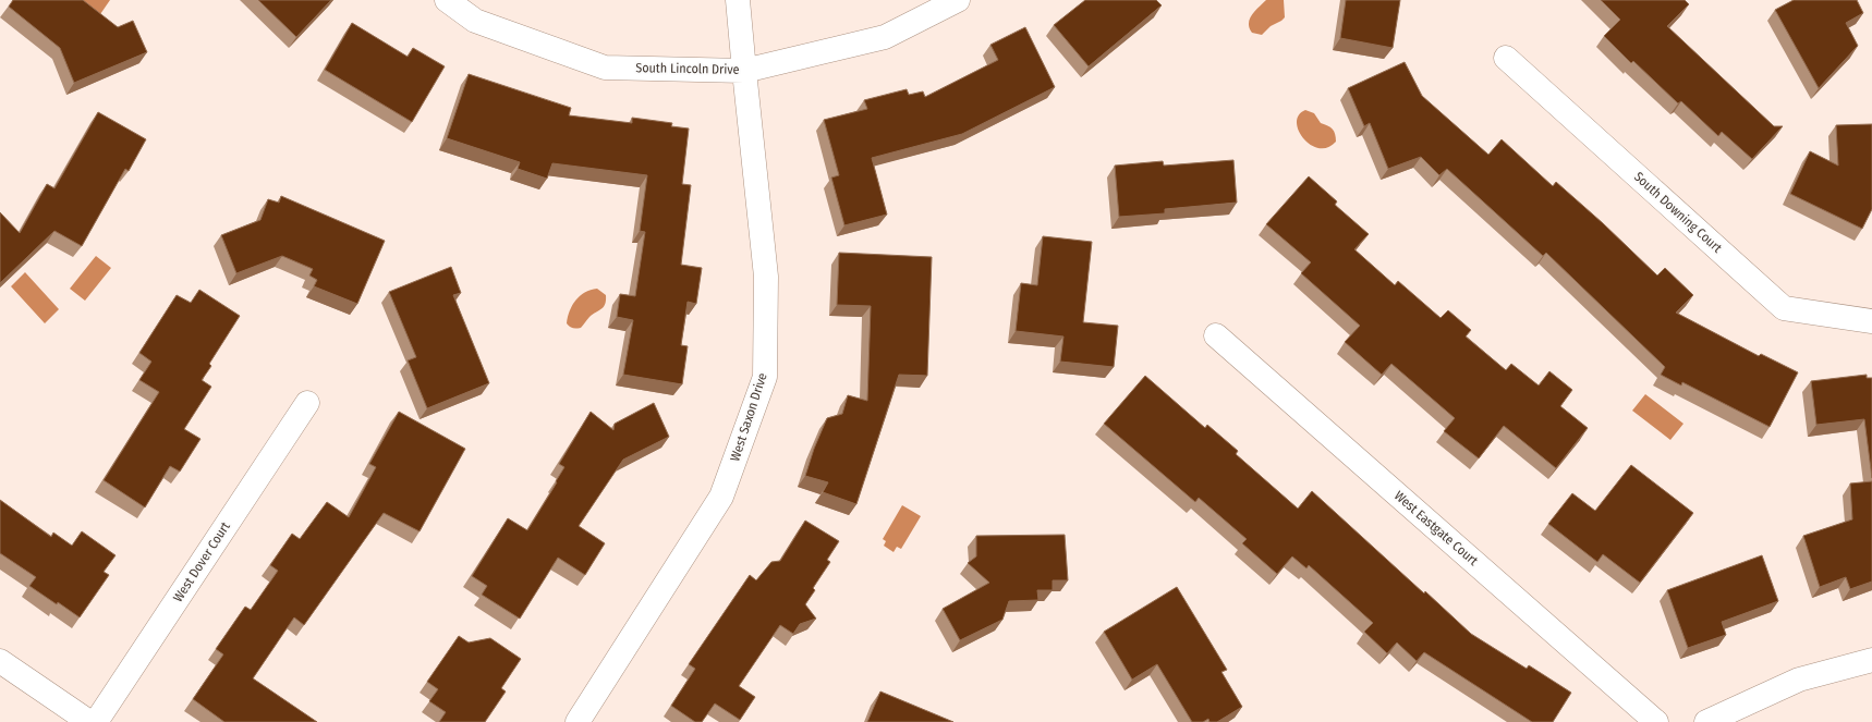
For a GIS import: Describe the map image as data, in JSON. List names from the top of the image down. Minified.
{"streets":{"street":["South Lincoln Drive","South Downing Court","West Saxon Drive","West Eastgate Court","West Dover Court"]},"crossings":[["South Lincoln Drive","West Saxon Drive"]]}
